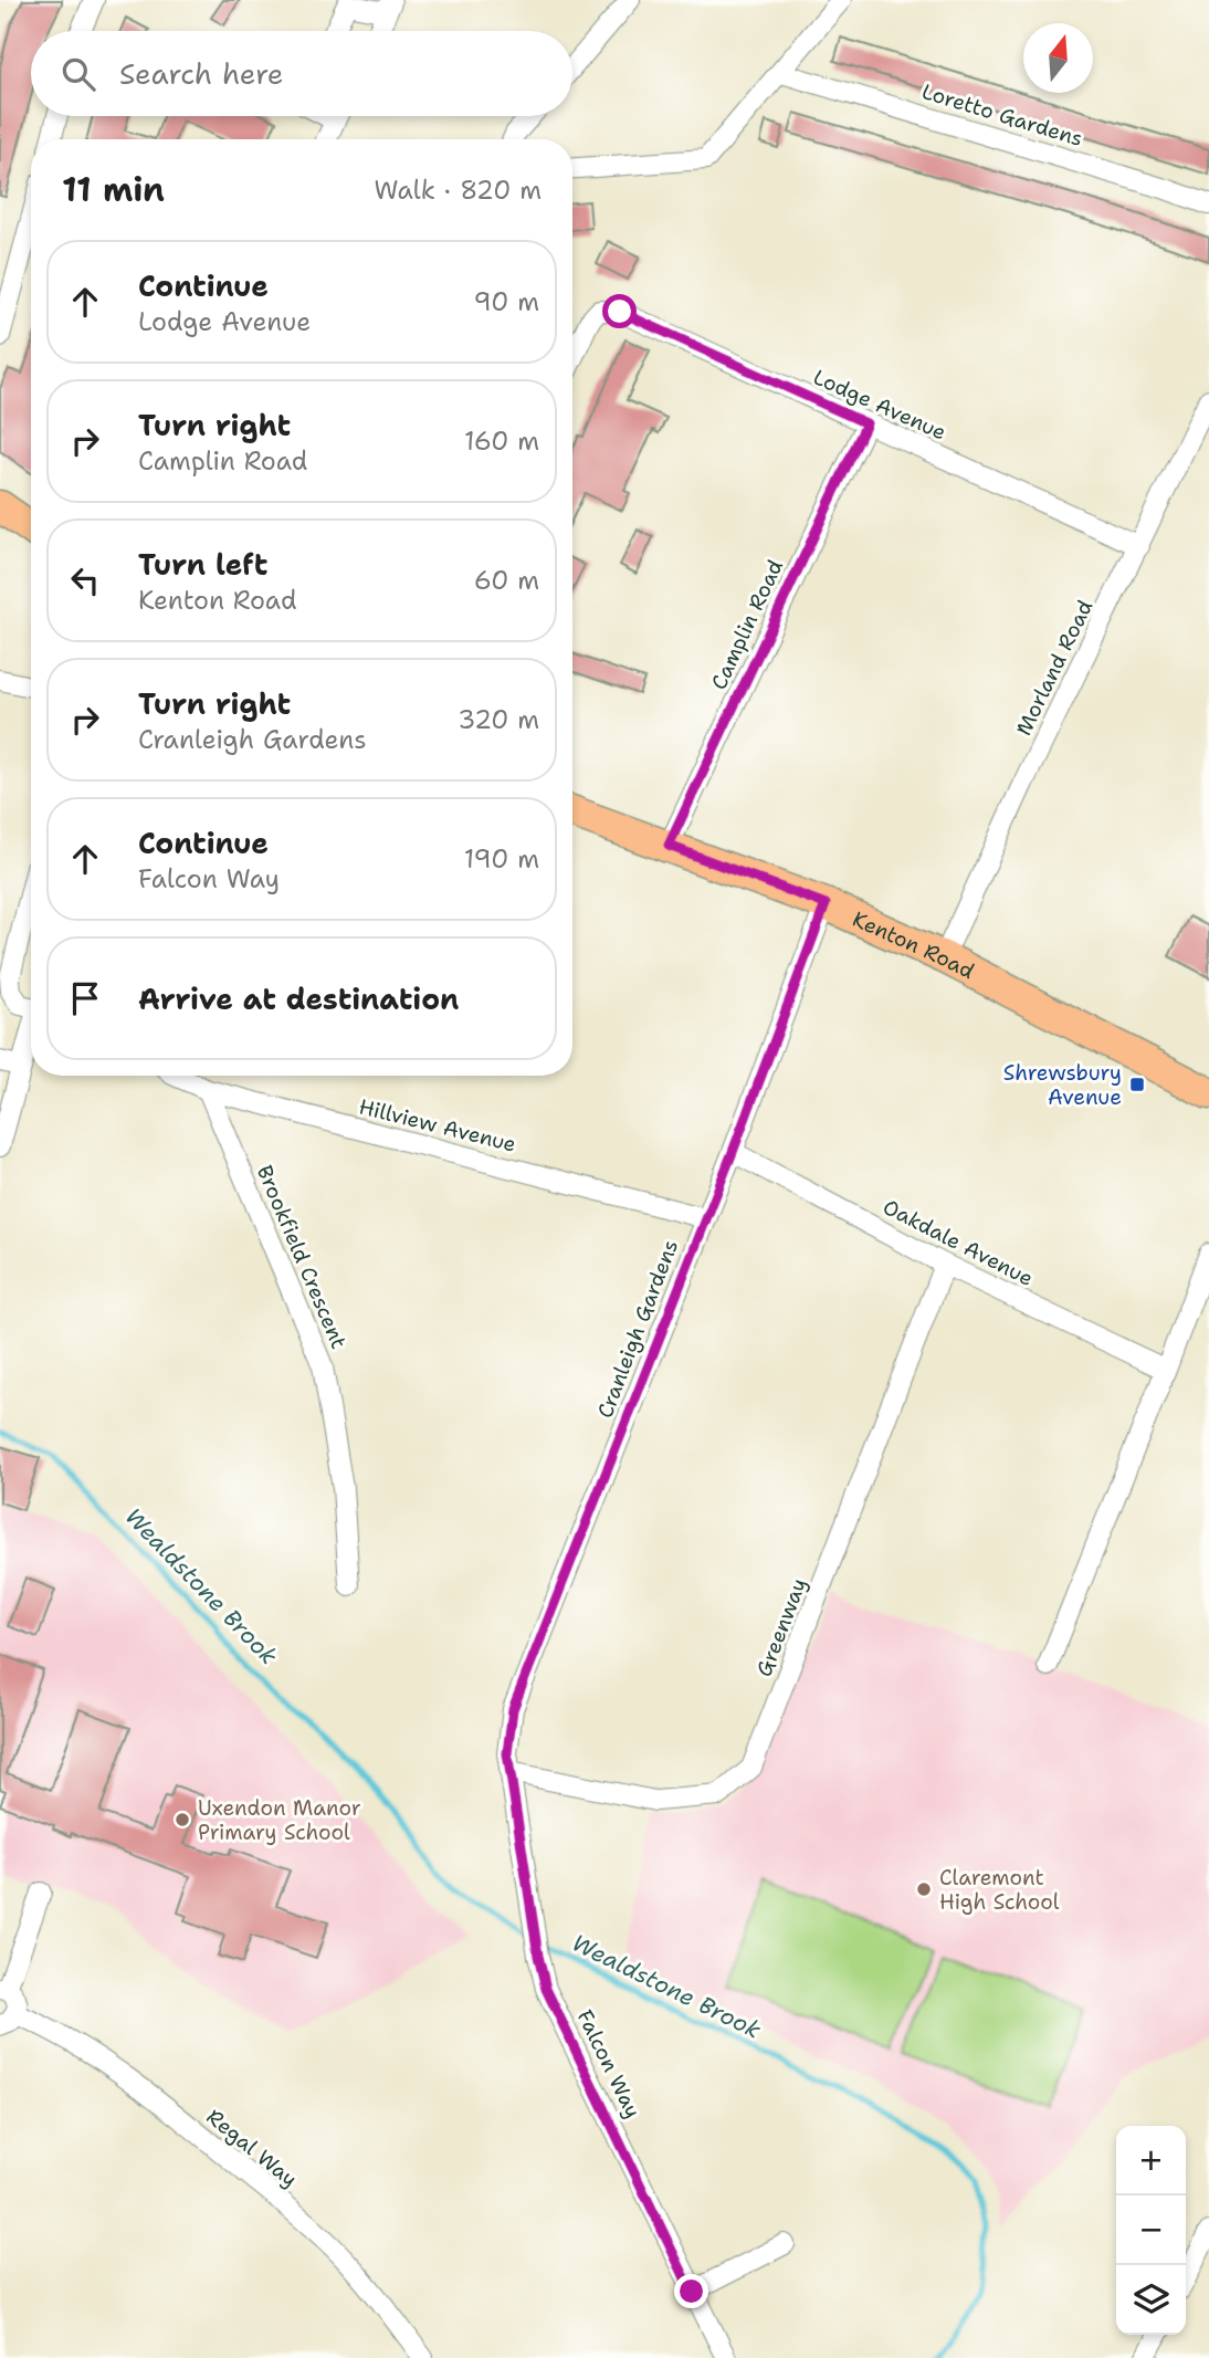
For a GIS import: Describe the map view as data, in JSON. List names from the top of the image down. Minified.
{"streets":{"main road":["Kenton Road"],"street":["Loretto Gardens","Lodge Avenue","Camplin Road","Morland Road","Hillview Avenue","Oakdale Avenue","Brookfield Crescent","Cranleigh Gardens","Greenway","Falcon Way","Regal Way"]},"crossings":[["Lodge Avenue","Camplin Road"],["Lodge Avenue","Morland Road"],["Camplin Road","Kenton Road"],["Morland Road","Kenton Road"],["Kenton Road","Cranleigh Gardens"],["Hillview Avenue","Brookfield Crescent"],["Hillview Avenue","Cranleigh Gardens"],["Oakdale Avenue","Cranleigh Gardens"],["Oakdale Avenue","Greenway"],["Cranleigh Gardens","Greenway"],["Cranleigh Gardens","Falcon Way"],["Greenway","Falcon Way"]],"water":["Wealdstone Brook"],"places":{"transit":["Shrewsbury Avenue"],"other":["Uxendon Manor Primary School","Claremont High School"]},"north":"top","page":{"search":"Search here","heading":["11 min","Walk · 820 m"],"list":[["Continue","Lodge Avenue","90 m"],["Turn right","Camplin Road","160 m"],["Turn left","Kenton Road","60 m"],["Turn right","Cranleigh Gardens","320 m"],["Continue","Falcon Way","190 m"],"Arrive at destination"],"map_buttons":["+","−"]}}
